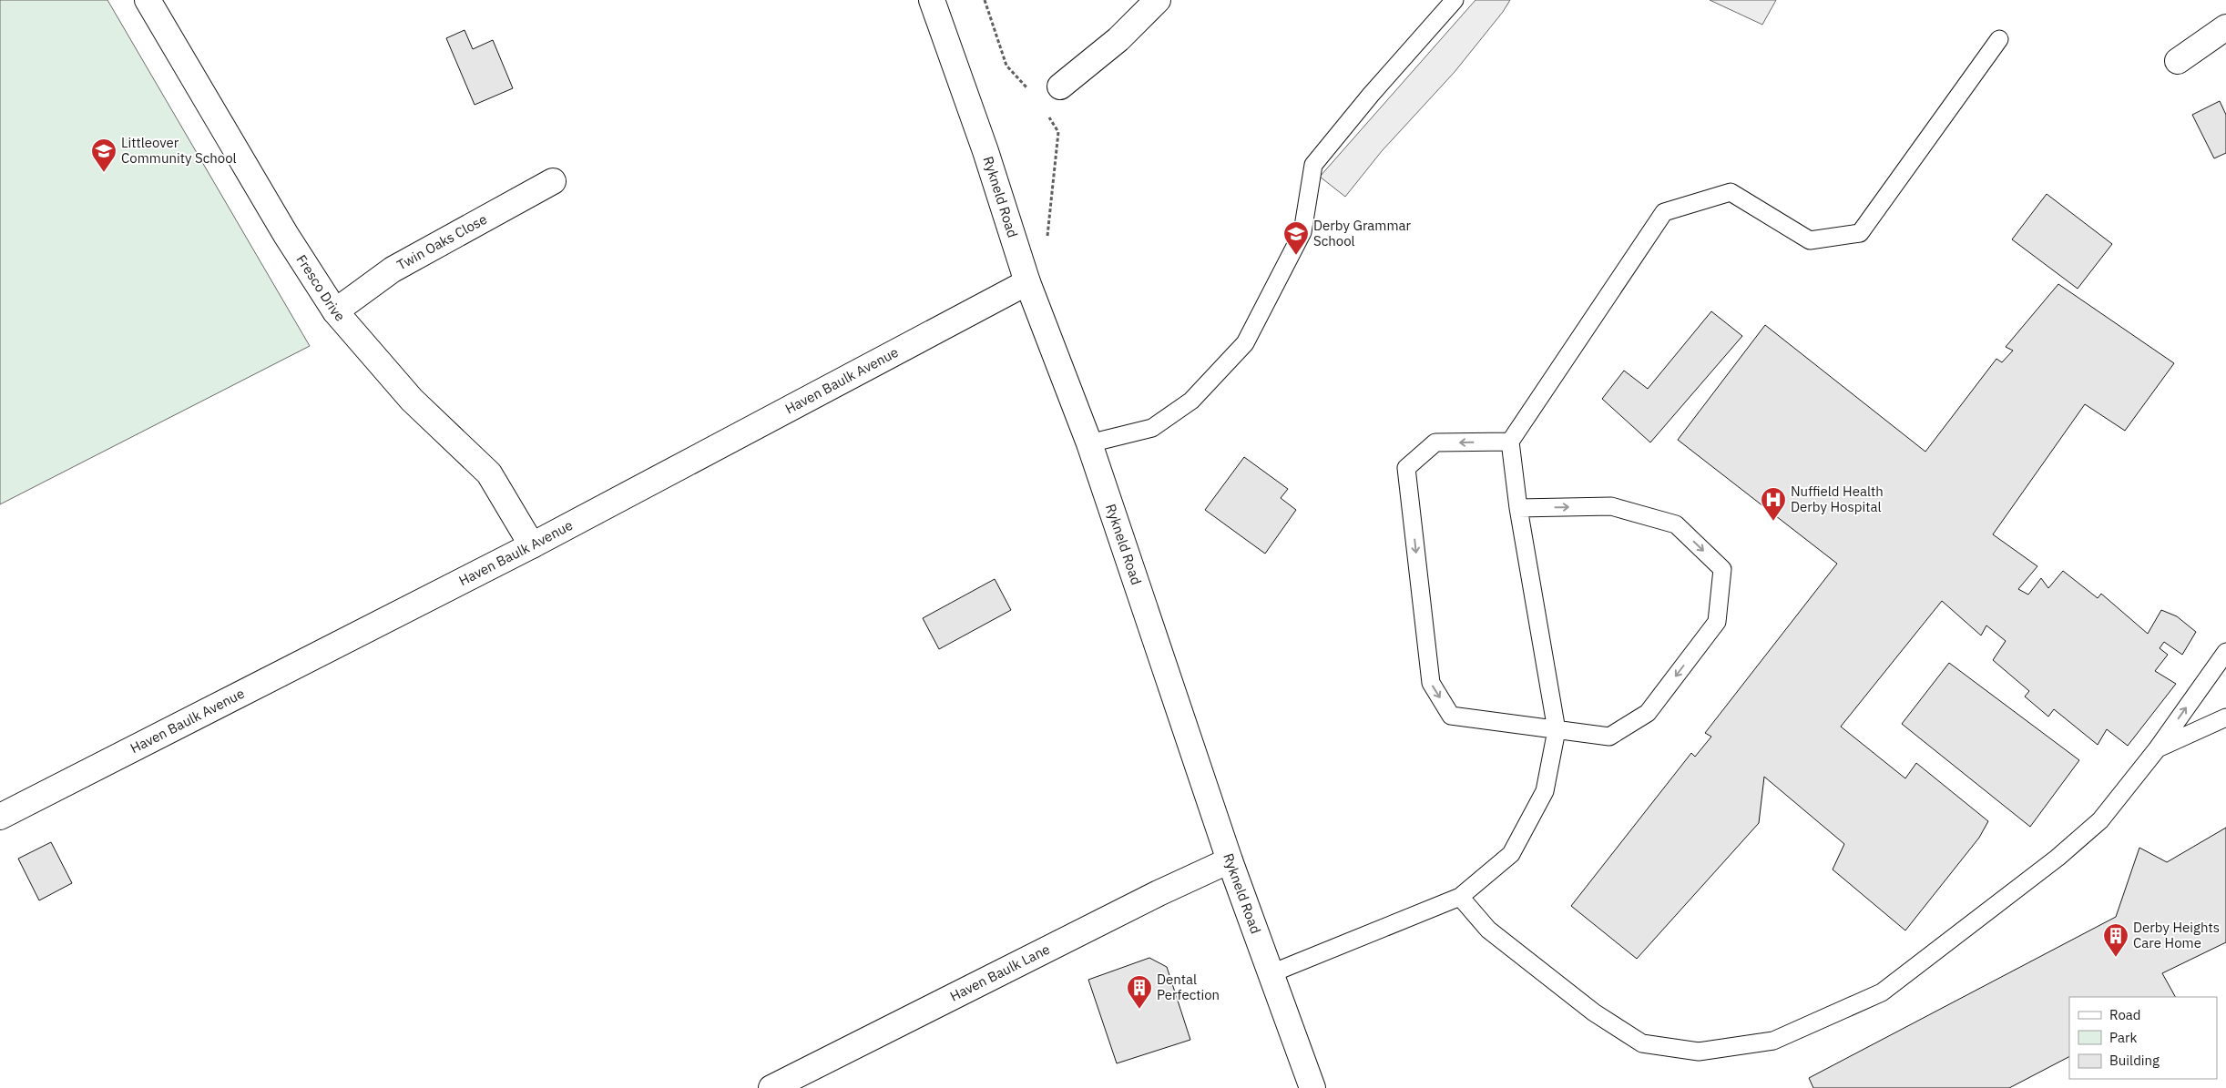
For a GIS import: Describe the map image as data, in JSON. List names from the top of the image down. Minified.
{"streets":{"street":["Rykneld Road","Twin Oaks Close","Fresco Drive","Haven Baulk Avenue","Haven Baulk Lane"]},"crossings":[["Rykneld Road","Haven Baulk Avenue"],["Rykneld Road","Haven Baulk Lane"],["Twin Oaks Close","Fresco Drive"],["Fresco Drive","Haven Baulk Avenue"]],"places":{"school or university":["Littleover Community School","Derby Grammar School"],"hospital":["Nuffield Health Derby Hospital"],"building":["Derby Heights Care Home","Dental Perfection"]},"legend":["Road","Park","Building"]}
